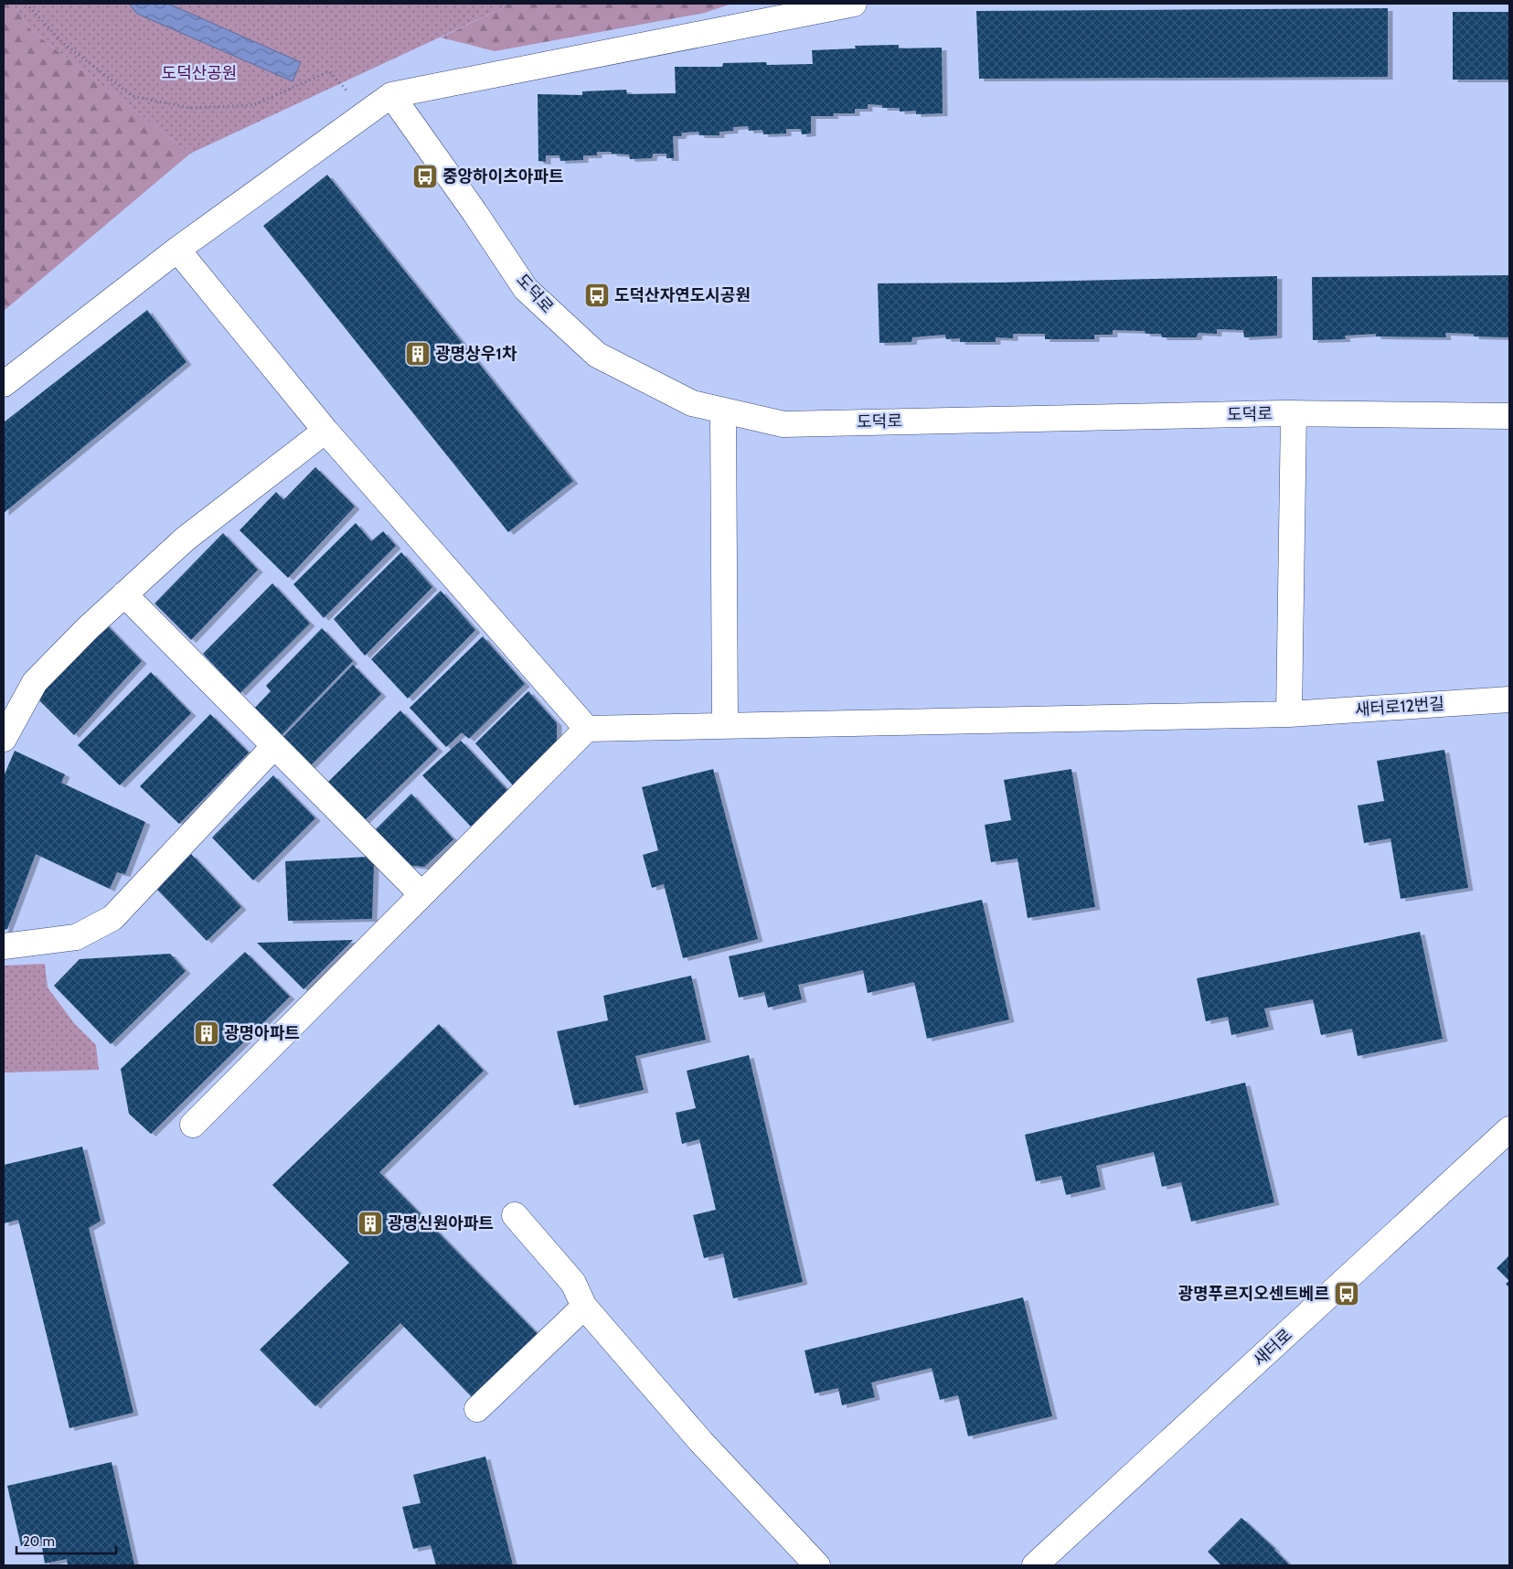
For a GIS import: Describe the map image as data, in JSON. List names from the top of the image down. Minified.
{"streets":{"street":["도덕로","새터로12번길","새터로"]},"parks":["도덕산공원"],"places":{"bus stop":["중앙하이츠아파트","도덕산자연도시공원","광명푸르지오센트베르"],"building":["광명상우1차","광명아파트","광명신원아파트"]},"scale_bar":"20 m"}
